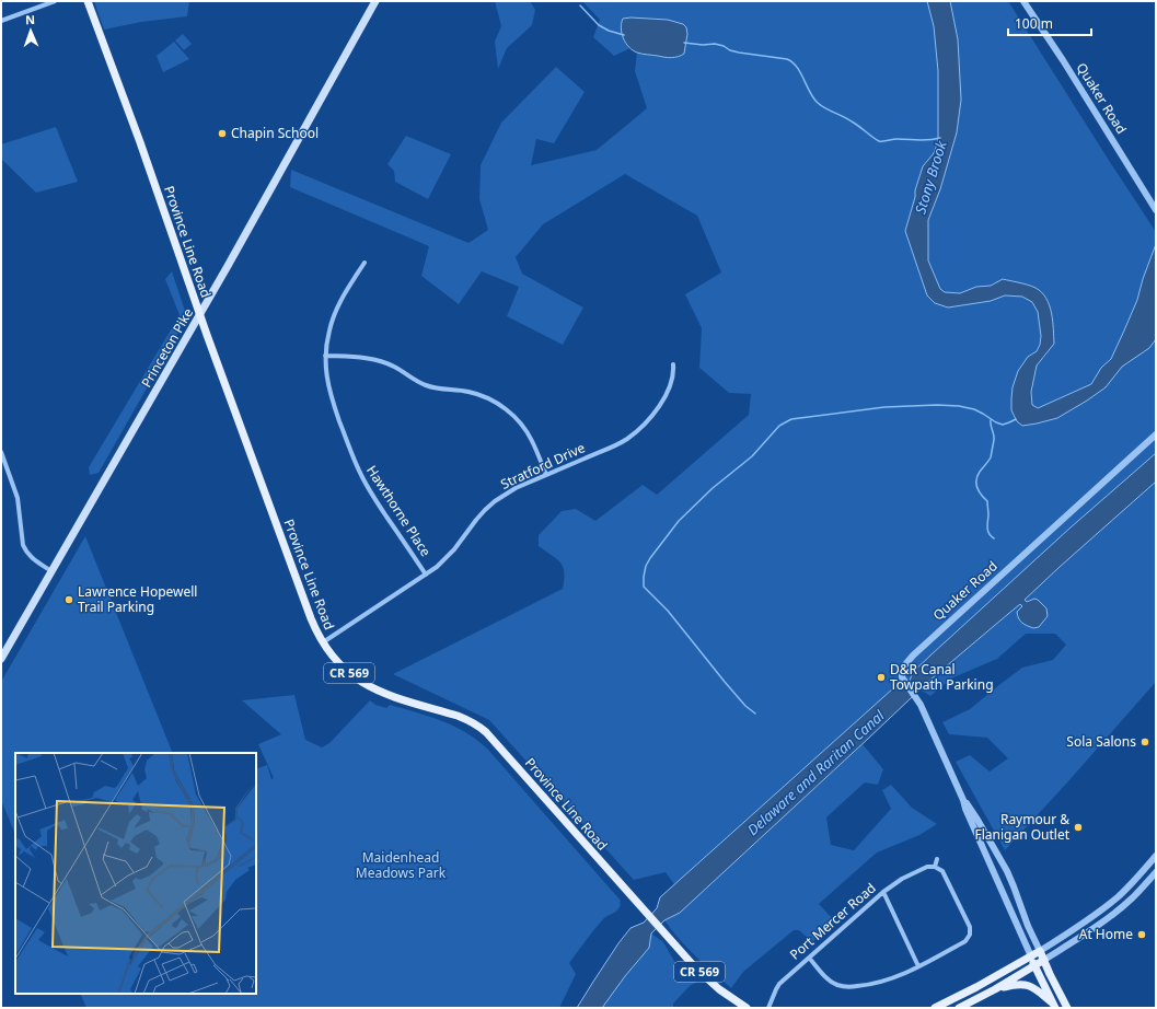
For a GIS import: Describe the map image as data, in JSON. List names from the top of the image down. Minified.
{"streets":{"main road":["Province Line Road","Princeton Pike","CR 569"],"street":["Quaker Road","Stratford Drive","Hawthorne Place","Port Mercer Road"]},"crossings":[["Province Line Road","Princeton Pike"],["Province Line Road","Stratford Drive"],["Stratford Drive","Hawthorne Place"]],"water":["Stony Brook","Delaware and Raritan Canal"],"parks":["Maidenhead Meadows Park"],"places":["Chapin School","Lawrence Hopewell Trail Parking","D&R Canal Towpath Parking","Sola Salons","Raymour & Flanigan Outlet","At Home"],"scale_bar":"100 m","north":"top"}
